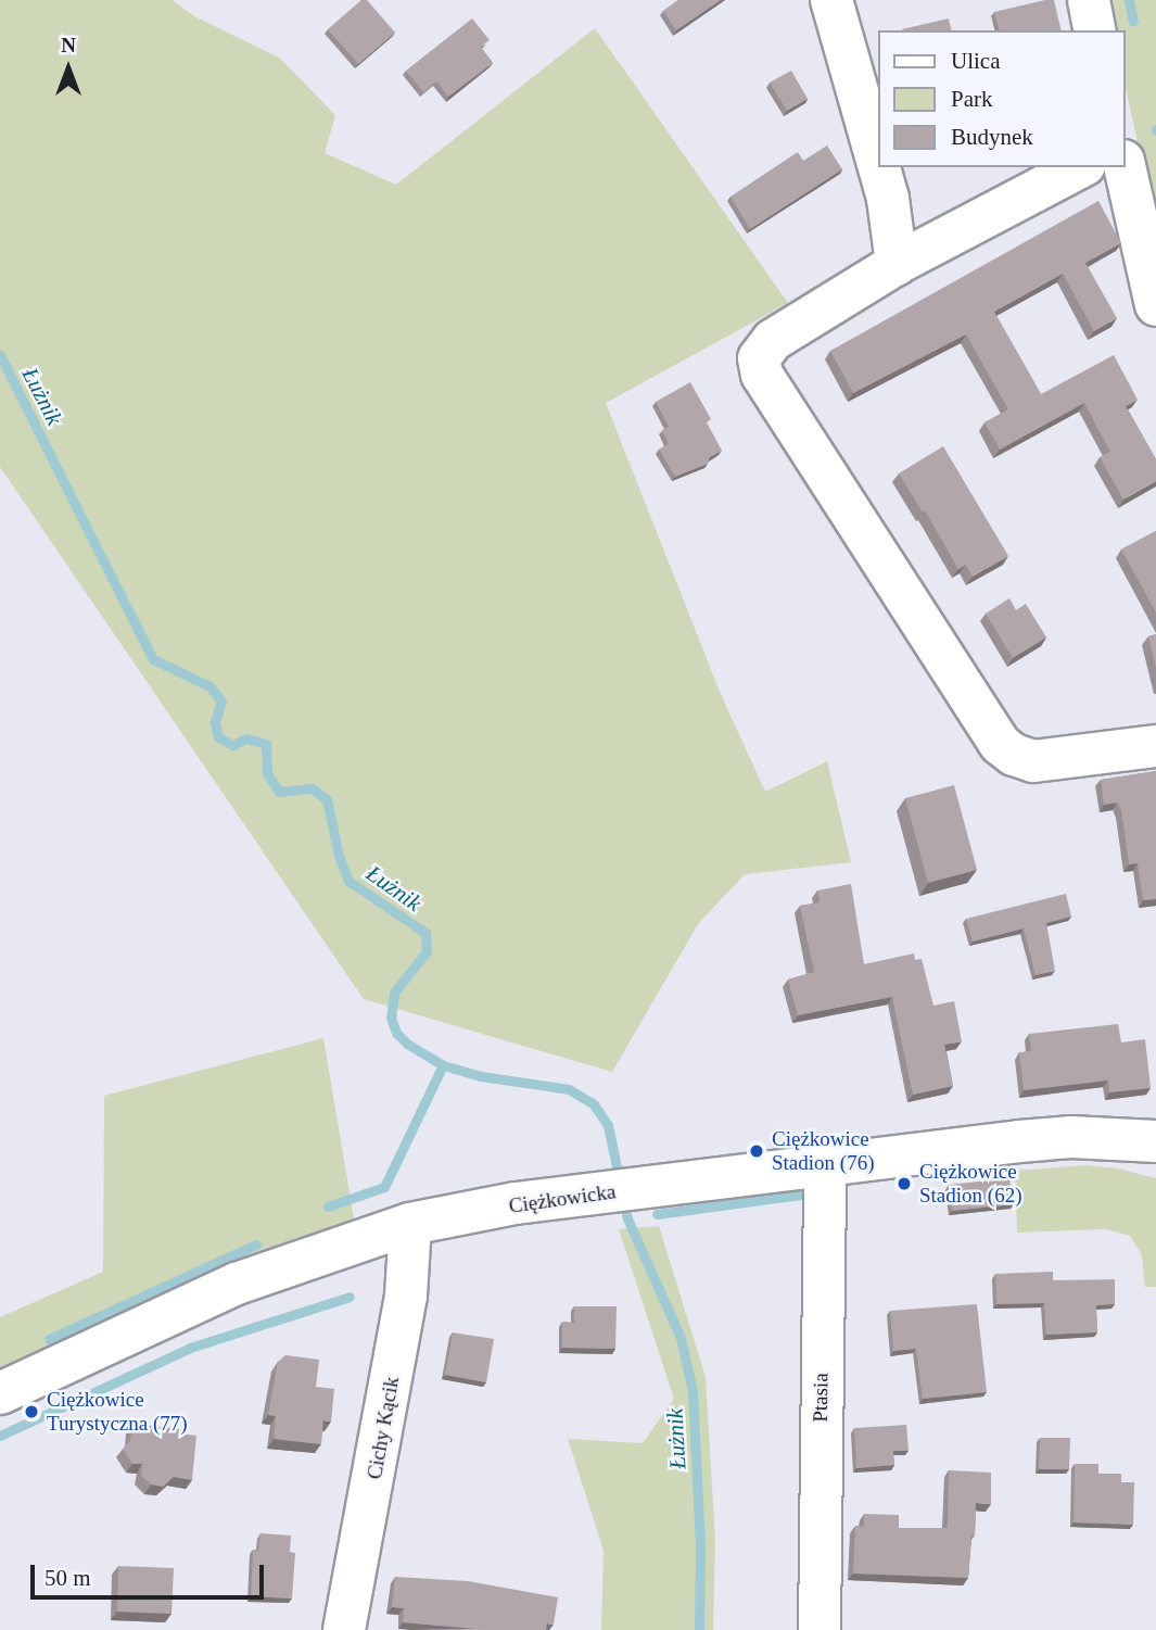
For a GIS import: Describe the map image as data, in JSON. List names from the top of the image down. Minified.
{"streets":{"street":["Ciężkowicka","Ptasia","Cichy Kącik"]},"crossings":[["Ciężkowicka","Ptasia"],["Ciężkowicka","Cichy Kącik"]],"water":["Łużnik"],"places":["Ciężkowice Stadion (76)","Ciężkowice Stadion (62)","Ciężkowice Turystyczna (77)"],"legend":["Ulica","Park","Budynek"],"scale_bar":"50 m","north":"top"}
